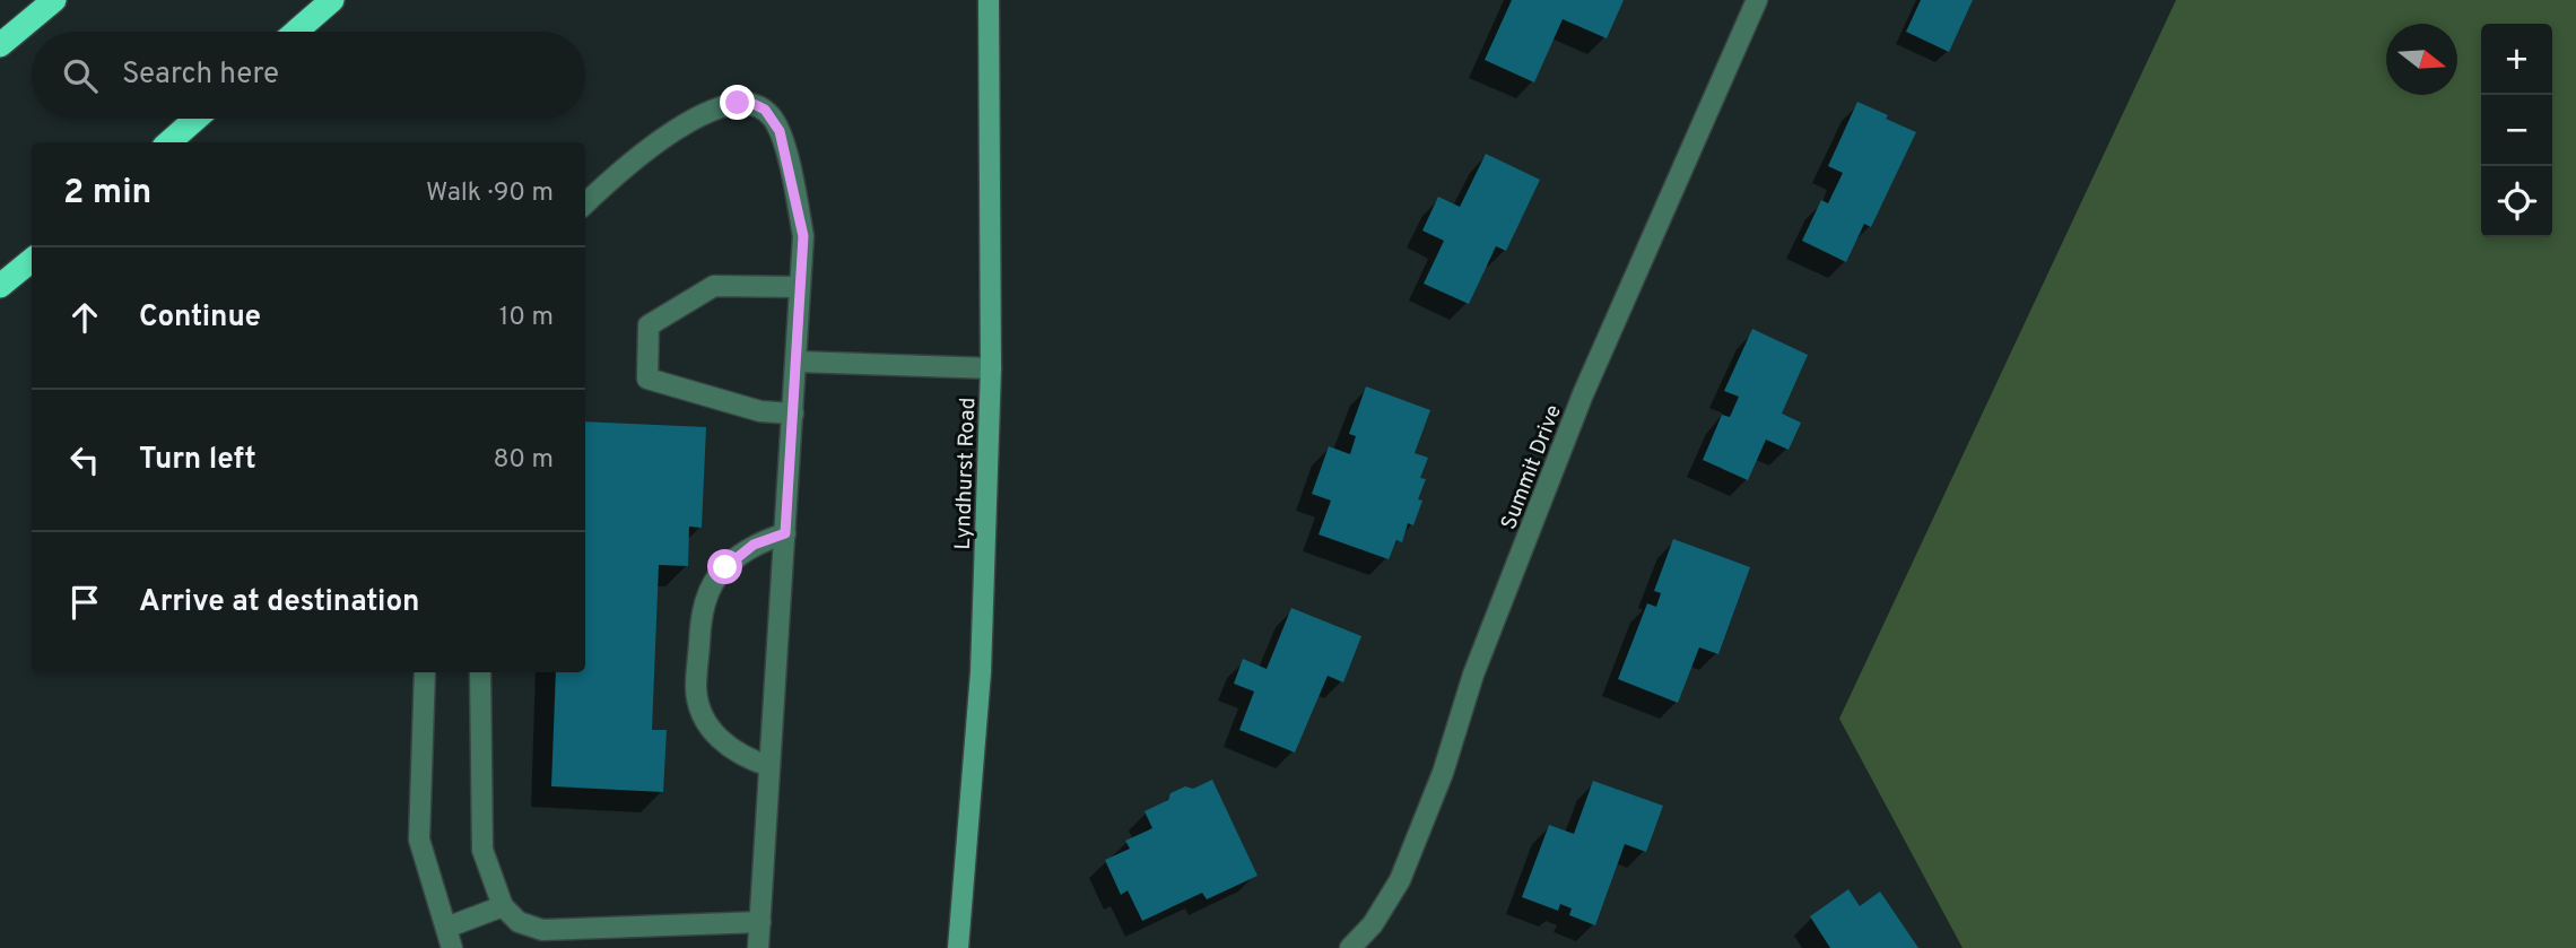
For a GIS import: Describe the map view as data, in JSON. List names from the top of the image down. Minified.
{"streets":{"main road":["Lyndhurst Road"],"street":["Summit Drive"]},"north":"right","page":{"map_buttons":["+","−"],"search":"Search here","heading":["2 min","Walk · 90 m"],"list":[["Continue","10 m"],["Turn left","80 m"],"Arrive at destination"]}}
